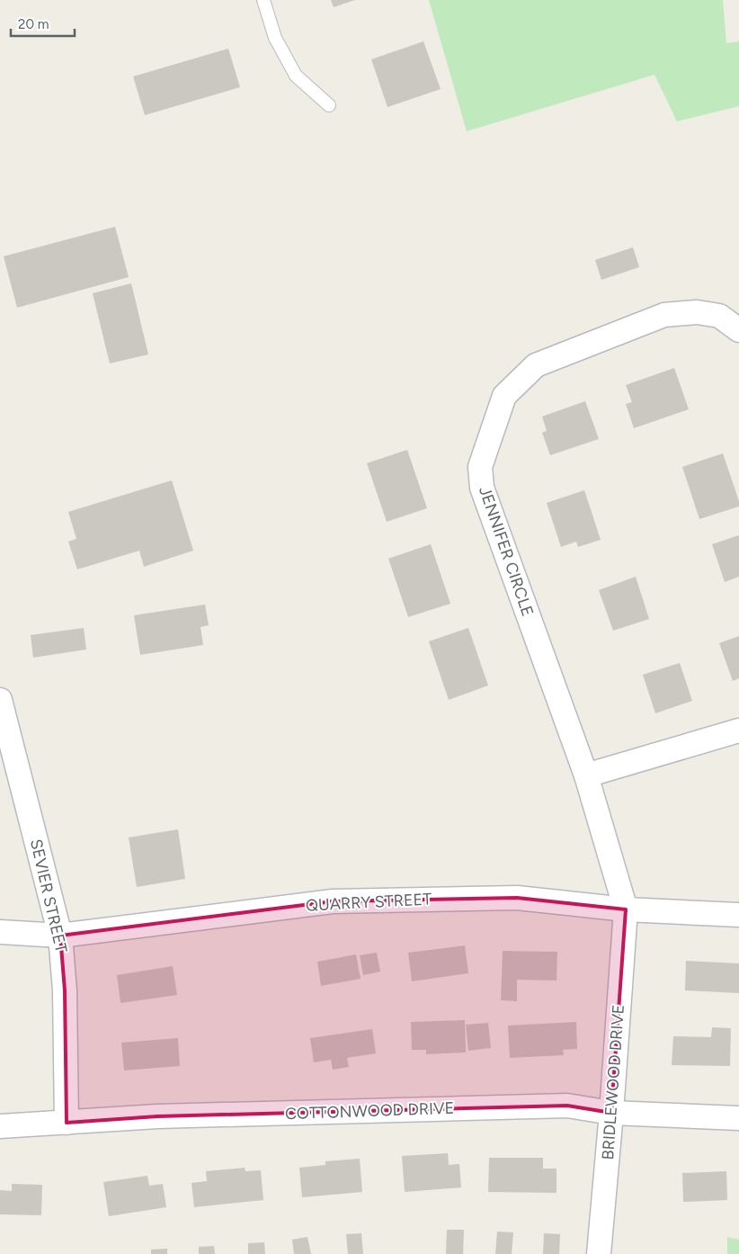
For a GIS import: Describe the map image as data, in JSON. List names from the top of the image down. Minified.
{"streets":{"street":["JENNIFER CIRCLE","SEVIER STREET","QUARRY STREET","BRIDLEWOOD DRIVE","COTTONWOOD DRIVE"]},"crossings":[["JENNIFER CIRCLE","QUARRY STREET"],["JENNIFER CIRCLE","BRIDLEWOOD DRIVE"],["SEVIER STREET","QUARRY STREET"],["SEVIER STREET","COTTONWOOD DRIVE"],["QUARRY STREET","BRIDLEWOOD DRIVE"],["BRIDLEWOOD DRIVE","COTTONWOOD DRIVE"]],"scale_bar":"20 m"}
